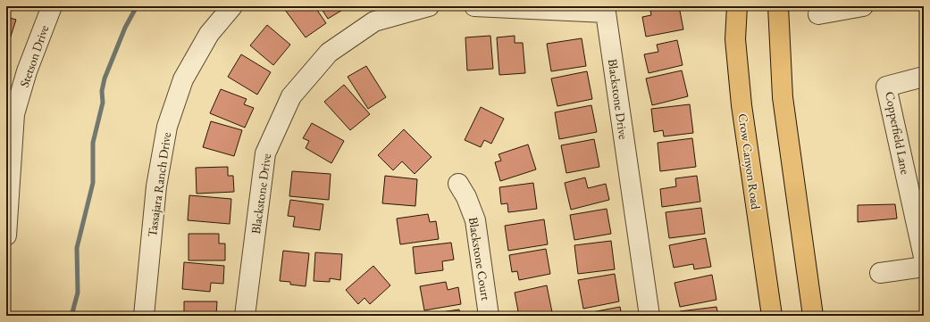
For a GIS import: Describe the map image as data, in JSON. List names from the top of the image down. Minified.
{"streets":{"main road":["Crow Canyon Road"],"street":["Stetson Drive","Blackstone Drive","Copperfield Lane","Tassajara Ranch Drive","Blackstone Court"]}}
